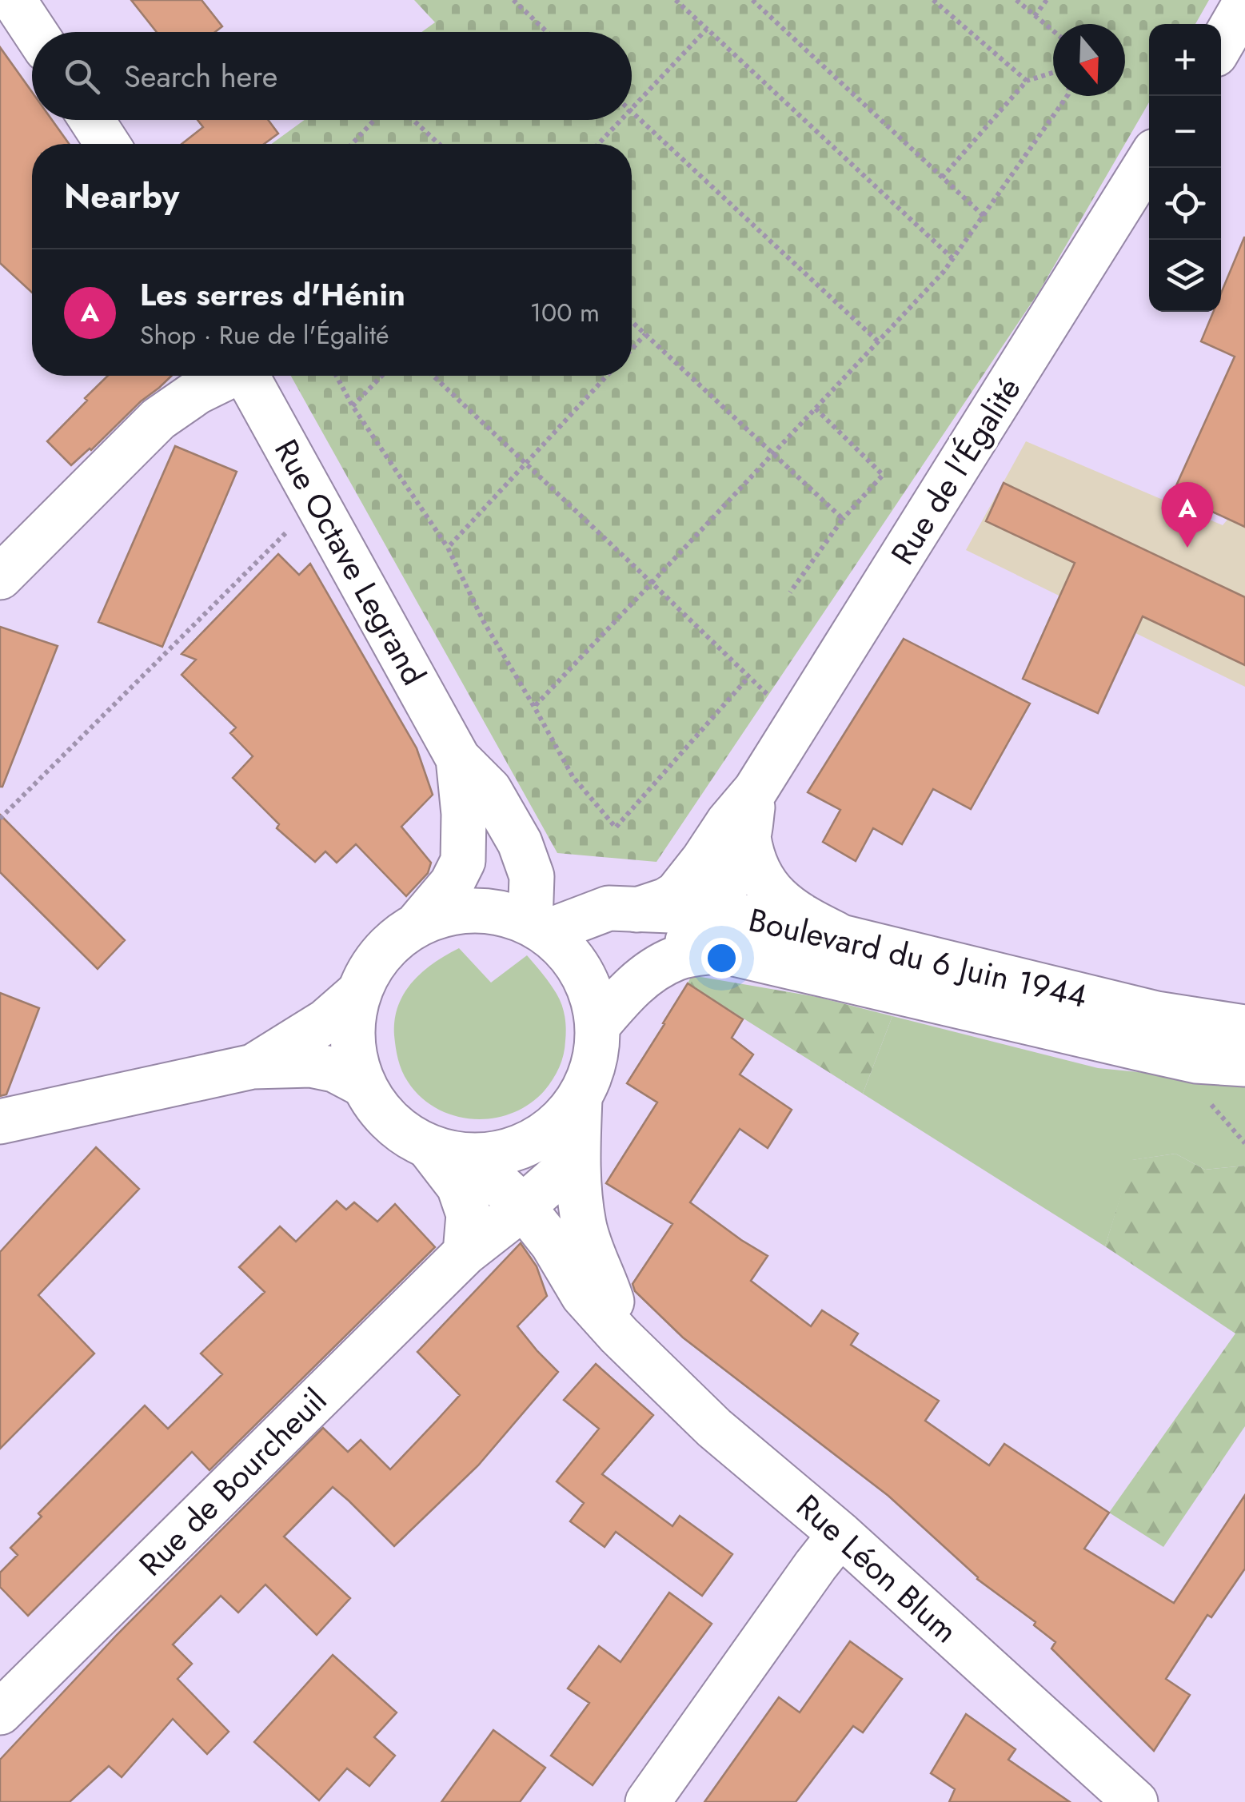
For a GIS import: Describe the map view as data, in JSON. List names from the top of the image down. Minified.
{"streets":{"street":["Rue de l'Égalité","Rue Octave Legrand","Boulevard du 6 Juin 1944","Rue de Bourcheuil","Rue Léon Blum"]},"crossings":[["Rue de l'Égalité","Boulevard du 6 Juin 1944"],["Rue Octave Legrand","Boulevard du 6 Juin 1944"],["Rue Octave Legrand","Rue Léon Blum"],["Boulevard du 6 Juin 1944","Rue Léon Blum"],["Rue de Bourcheuil","Rue Léon Blum"]],"north":"bottom","page":{"map_buttons":["+","−"],"search":"Search here","heading":"Nearby","list":[{"mark":"A","name":"Les serres d'Hénin","note":"Shop · Rue de l'Égalité","value":"100 m"}],"pins":"A"}}
